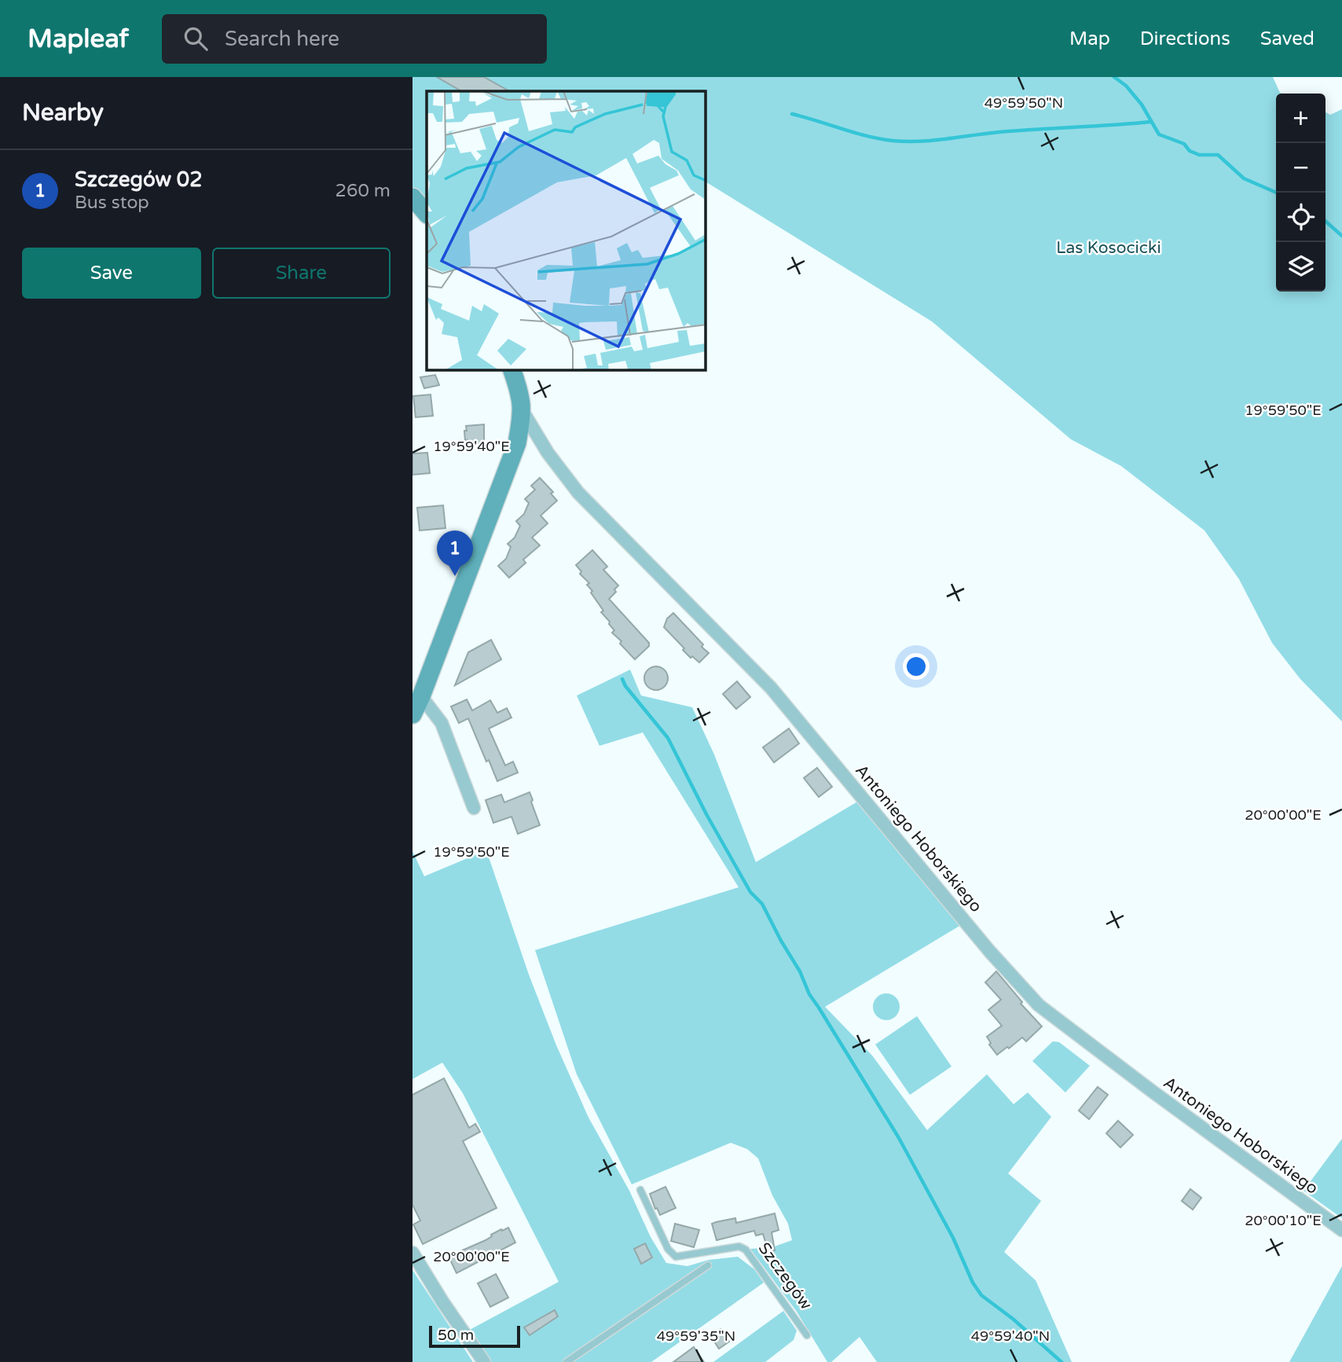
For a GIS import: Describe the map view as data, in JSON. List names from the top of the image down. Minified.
{"streets":{"street":["Antoniego Hoborskiego"],"lane":["Szczegów"]},"parks":["Las Kosocicki"],"scale_bar":"50 m","page":{"header":"Mapleaf","search":"Search here","nav":["Map","Directions","Saved"],"heading":"Nearby","map_buttons":["+","−"],"list":[{"mark":"1","name":"Szczegów 02","note":"Bus stop","value":"260 m"}],"buttons":["Save","Share"],"pins":"1","scale":"50 m"},"coordinates":["49°59'50\"N","19°59'50\"E","19°59'40\"E","20°00'00\"E","20°00'10\"E","49°59'35\"N","49°59'40\"N"]}
